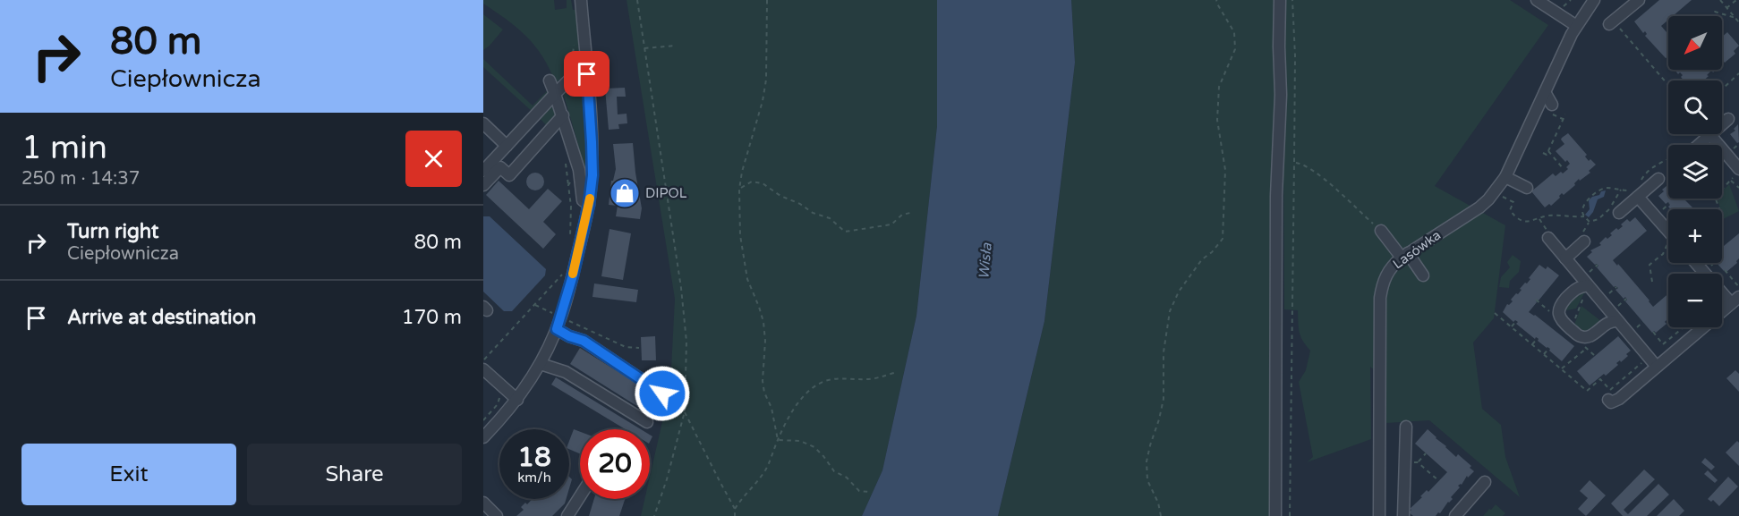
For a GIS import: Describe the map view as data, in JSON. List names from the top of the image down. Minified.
{"streets":{"street":["Lasówka"]},"water":["Wisła"],"places":{"shop":["DIPOL"]},"north":"bottom left","page":{"turn":["80 m","Ciepłownicza"],"map_buttons":["+","−"],"heading":["1 min","250 m · 14:37"],"list":[{"name":"Turn right","note":"Ciepłownicza","value":"80 m"},{"name":"Arrive at destination","value":"170 m"}],"speed":"18 km/h","limit":"20","buttons":["Exit","Share"]}}
